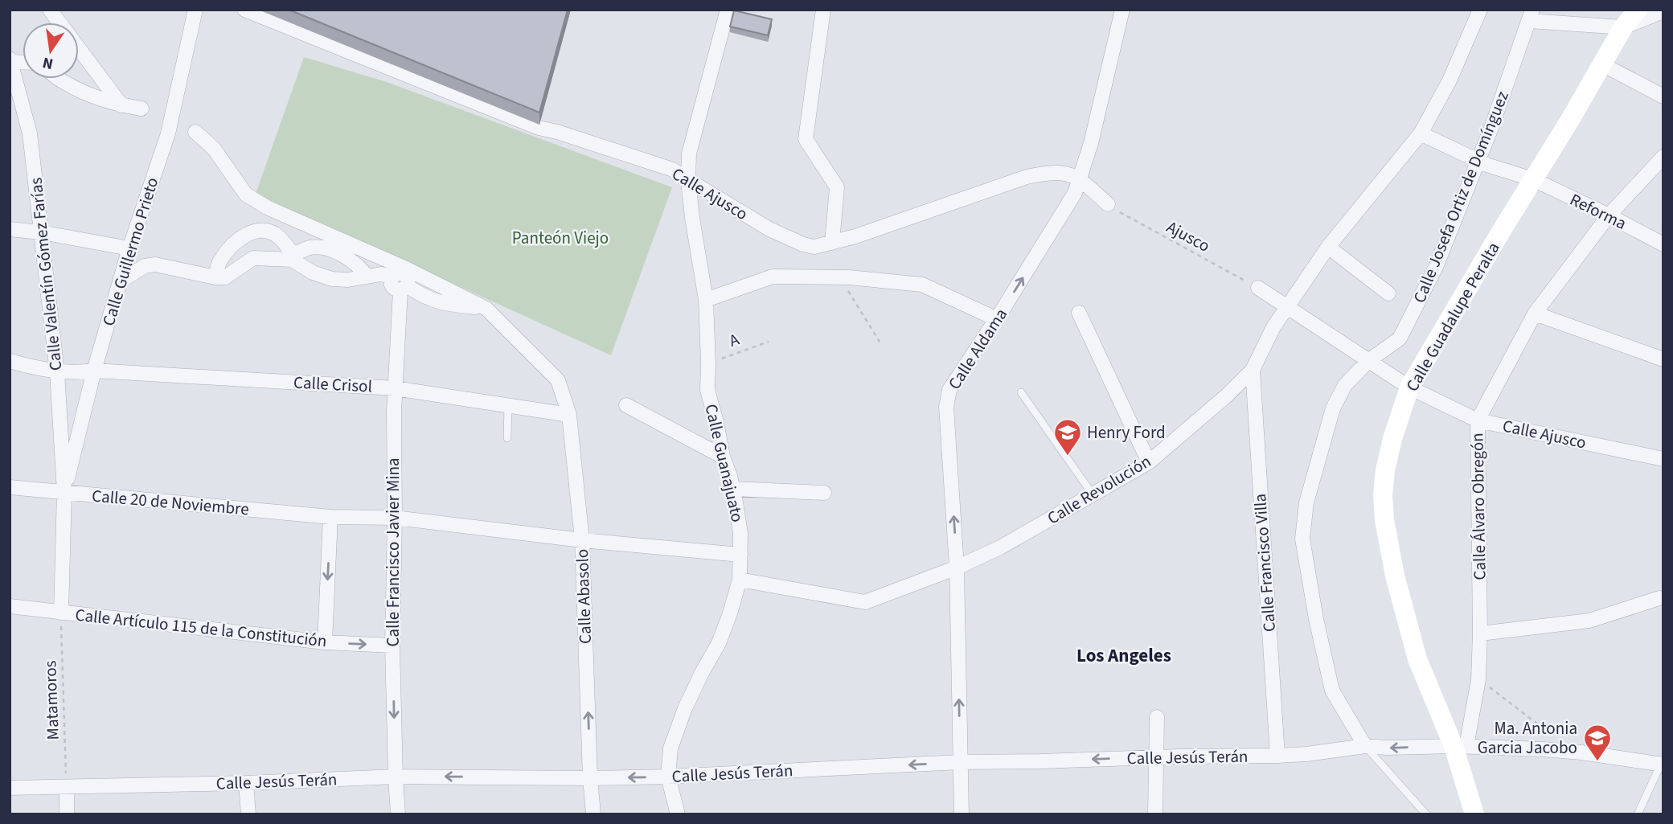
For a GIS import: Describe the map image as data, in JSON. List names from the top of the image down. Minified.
{"streets":{"street":["Calle Ajusco","Calle Josefa Ortiz de Domínguez","Reforma","Calle Guillermo Prieto","Calle Valentín Gómez Farías","Calle Guadalupe Peralta","Calle Aldama","Calle Crisol","Calle Guanajuato","Calle Revolución","Calle 20 de Noviembre","Calle Álvaro Obregón","Calle Francisco Javier Mina","Calle Francisco Villa","Calle Abasolo","Calle Artículo 115 de la Constitución","Calle Jesús Terán"],"path":["Ajusco","A","Matamoros"]},"crossings":[["Calle Ajusco","Calle Josefa Ortiz de Domínguez"],["Calle Ajusco","Ajusco"],["Calle Ajusco","Calle Guadalupe Peralta"],["Calle Ajusco","Calle Aldama"],["Calle Ajusco","Calle Guanajuato"],["Calle Ajusco","Calle Revolución"],["Calle Ajusco","Calle Álvaro Obregón"],["Calle Josefa Ortiz de Domínguez","Reforma"],["Calle Josefa Ortiz de Domínguez","Calle Jesús Terán"],["Reforma","Calle Guadalupe Peralta"],["Reforma","Calle Revolución"],["Reforma","Calle Álvaro Obregón"],["Calle Guillermo Prieto","Calle Valentín Gómez Farías"],["Calle Guillermo Prieto","Calle Crisol"],["Calle Guillermo Prieto","Calle 20 de Noviembre"],["Calle Valentín Gómez Farías","Calle Crisol"],["Calle Valentín Gómez Farías","Calle 20 de Noviembre"],["Calle Guadalupe Peralta","Calle Álvaro Obregón"],["Calle Guadalupe Peralta","Calle Jesús Terán"],["A","Calle Guanajuato"],["Calle Aldama","Calle Revolución"],["Calle Aldama","Calle Jesús Terán"],["Calle Crisol","Calle Francisco Javier Mina"],["Calle Crisol","Calle Abasolo"],["Calle Guanajuato","Calle Revolución"],["Calle Guanajuato","Calle 20 de Noviembre"],["Calle Guanajuato","Calle Jesús Terán"],["Calle Revolución","Calle Francisco Villa"],["Calle 20 de Noviembre","Calle Francisco Javier Mina"],["Calle 20 de Noviembre","Calle Abasolo"],["Calle Álvaro Obregón","Calle Jesús Terán"],["Calle Francisco Javier Mina","Calle Artículo 115 de la Constitución"],["Calle Francisco Javier Mina","Calle Jesús Terán"],["Calle Francisco Villa","Calle Jesús Terán"],["Calle Abasolo","Calle Jesús Terán"],["Calle Artículo 115 de la Constitución","Matamoros"],["Matamoros","Calle Jesús Terán"]],"one_way":["Calle Aldama","Calle Abasolo","Calle Jesús Terán"],"districts":["Los Angeles"],"parks":["Panteón Viejo"],"places":{"school or university":["Henry Ford","Ma. Antonia Garcia Jacobo"]},"north":"bottom"}
